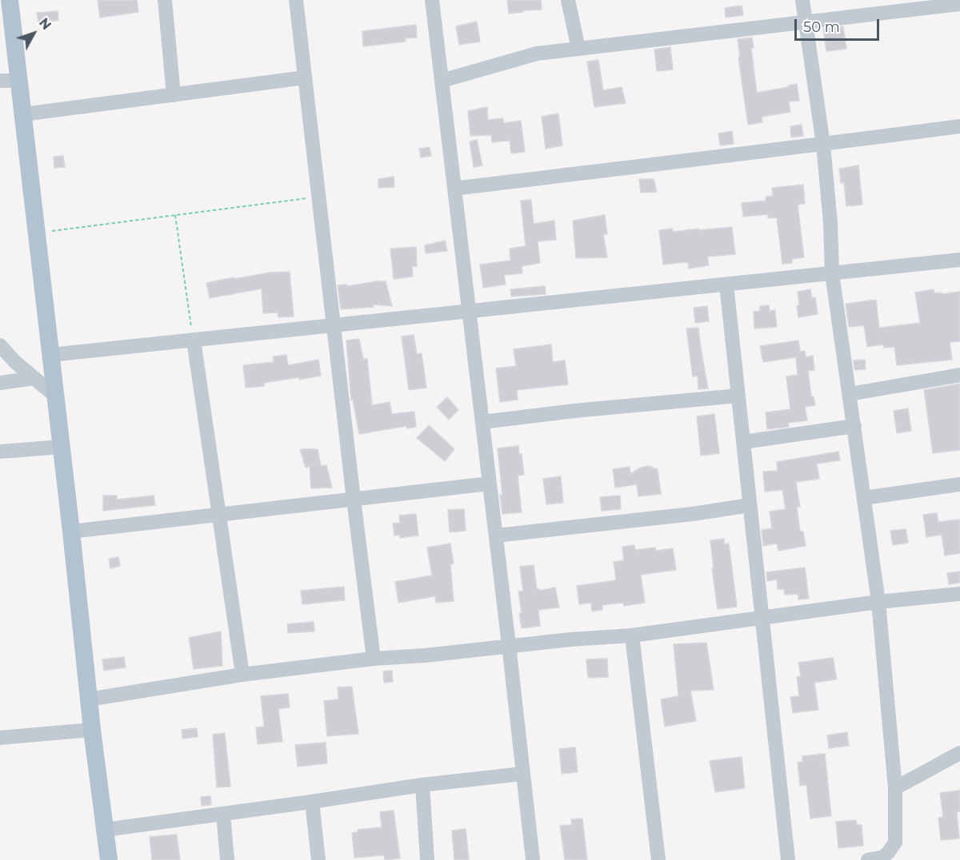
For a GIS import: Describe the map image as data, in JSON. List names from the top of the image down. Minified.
{"scale_bar":"50 m","north":"top right"}
